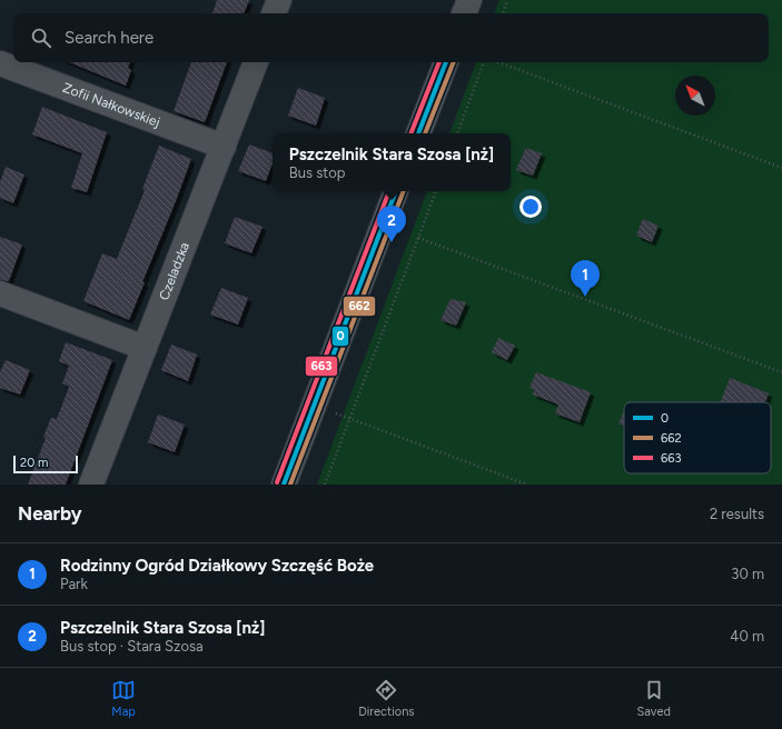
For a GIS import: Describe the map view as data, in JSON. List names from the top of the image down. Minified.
{"streets":{"street":["Zofii Nałkowskiej","Czeladzka"]},"crossings":[["Zofii Nałkowskiej","Czeladzka"]],"lines":["transit line 0","transit line 662","transit line 663"],"legend":["0","662","663"],"scale_bar":"20 m","north":"top left","page":{"search":"Search here","popup":["Pszczelnik Stara Szosa [nż]","Bus stop"],"pins":["2","1"],"scale":"20 m","heading":["Nearby","2 results"],"list":[{"mark":"1","name":"Rodzinny Ogród Działkowy Szczęść Boże","note":"Park","value":"30 m"},{"mark":"2","name":"Pszczelnik Stara Szosa [nż]","note":"Bus stop · Stara Szosa","value":"40 m"}],"nav":["Map","Directions","Saved"]}}
